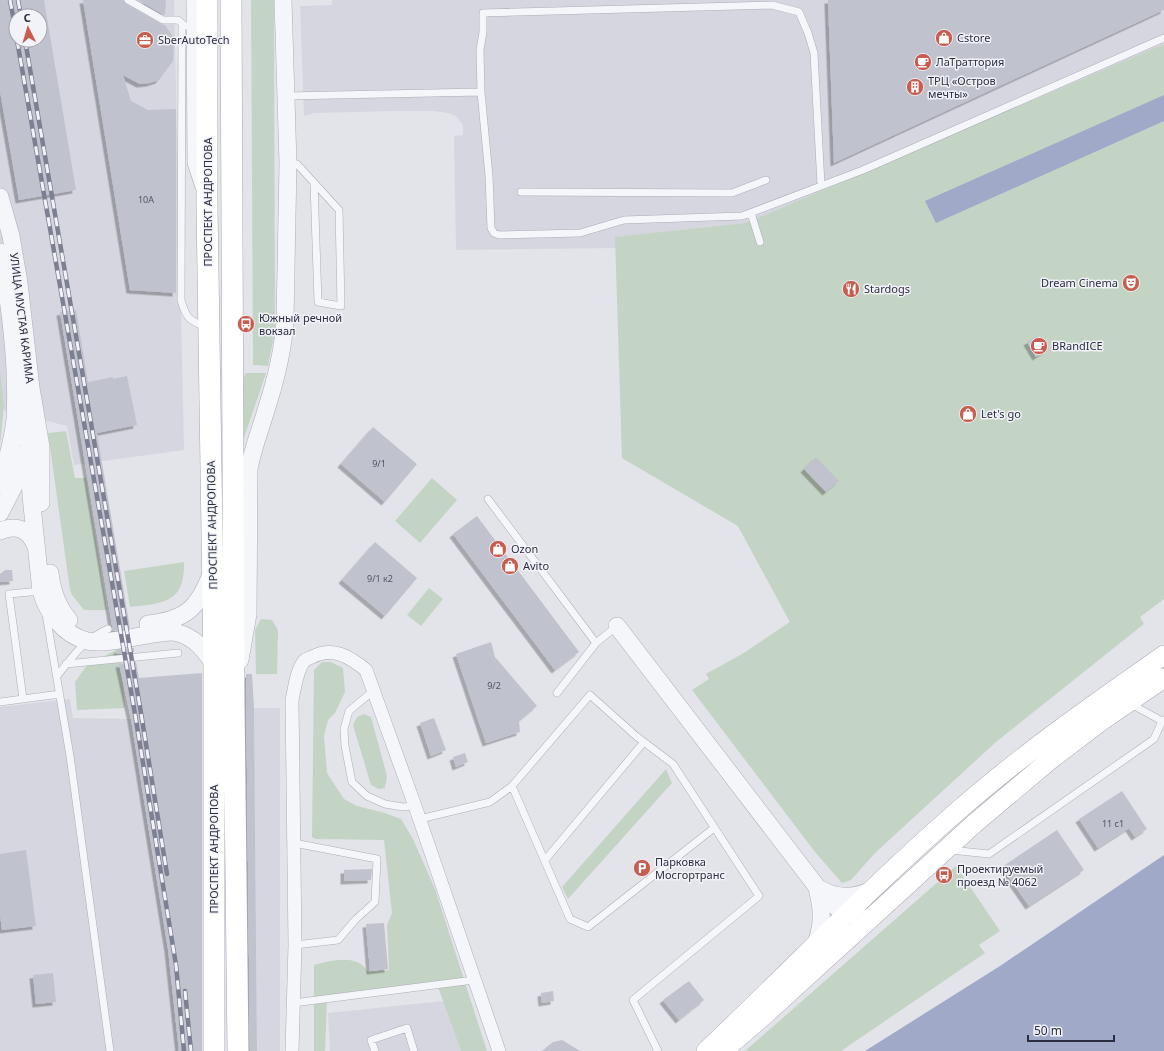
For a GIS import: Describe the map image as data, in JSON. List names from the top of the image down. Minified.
{"streets":{"main road":["ПРОСПЕКТ АНДРОПОВА"],"street":["УЛИЦА МУСТАЯ КАРИМА"]},"places":{"shop":["Cstore","Let's go","Ozon","Avito"],"office":["SberAutoTech"],"cafe":["ЛаТраттория","BRandICE"],"building":["ТРЦ «Остров мечты»"],"theatre":["Dream Cinema"],"restaurant":["Stardogs"],"bus stop":["Южный речной вокзал","Проектируемый проезд № 4062"],"parking":["Парковка Мосгортранс"]},"house_numbers":["10А","9/1","9/1 к2","9/2","11 с1"],"scale_bar":"50 m","north":"top"}
